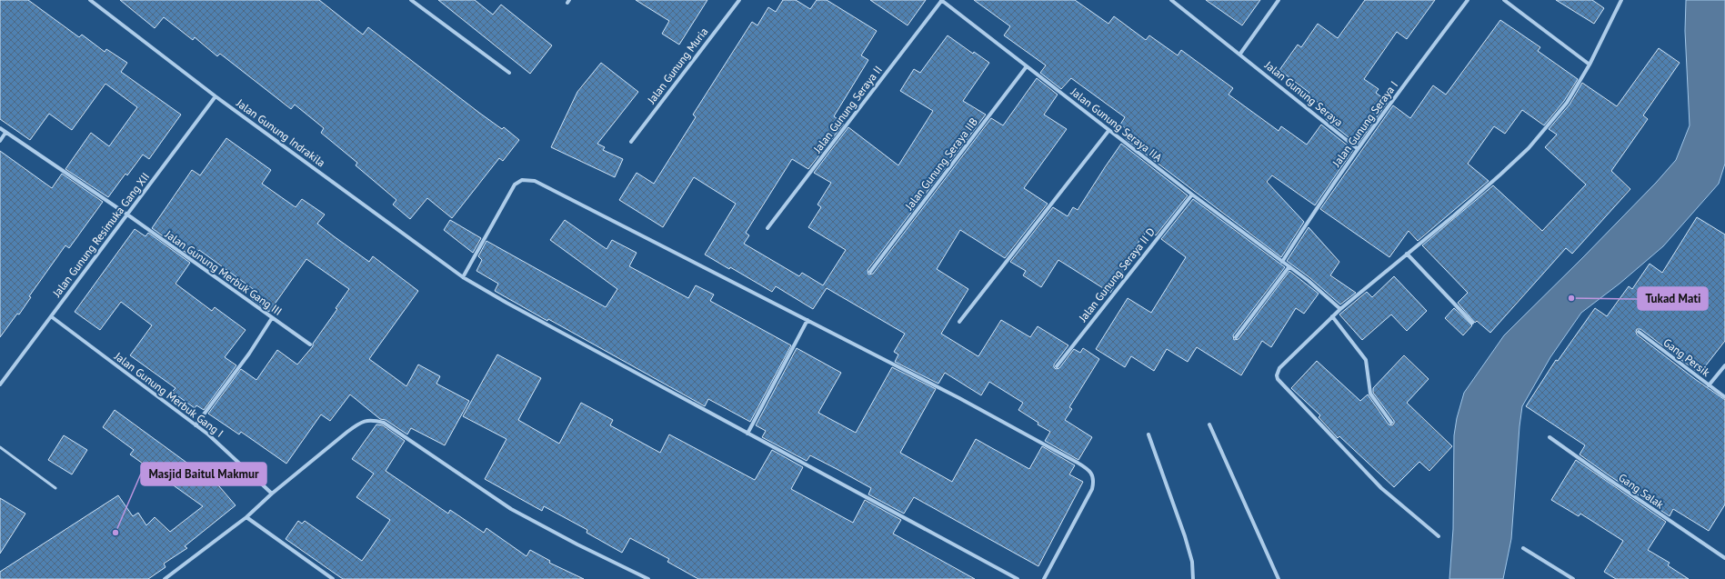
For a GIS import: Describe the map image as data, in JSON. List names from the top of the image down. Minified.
{"streets":{"street":["Jalan Gunung Muria","Jalan Gunung Seraya","Jalan Gunung Seraya II","Jalan Gunung Seraya I","Jalan Gunung Seraya IIA","Jalan Gunung Indrakila","Jalan Gunung Seraya IIB","Jalan Gunung Resimuka Gang XII","Jalan Gunung Merbuk Gang III","Jalan Gunung Seraya II D","Gang Persik","Jalan Gunung Merbuk Gang I","Gang Salak"]},"crossings":[["Jalan Gunung Seraya","Jalan Gunung Seraya I"],["Jalan Gunung Seraya II","Jalan Gunung Seraya IIA"],["Jalan Gunung Seraya I","Jalan Gunung Seraya IIA"],["Jalan Gunung Seraya IIA","Jalan Gunung Seraya IIB"],["Jalan Gunung Seraya IIA","Jalan Gunung Seraya II D"],["Jalan Gunung Indrakila","Jalan Gunung Resimuka Gang XII"],["Jalan Gunung Resimuka Gang XII","Jalan Gunung Merbuk Gang III"],["Jalan Gunung Resimuka Gang XII","Jalan Gunung Merbuk Gang I"]],"places":["Tukad Mati","Masjid Baitul Makmur"]}
